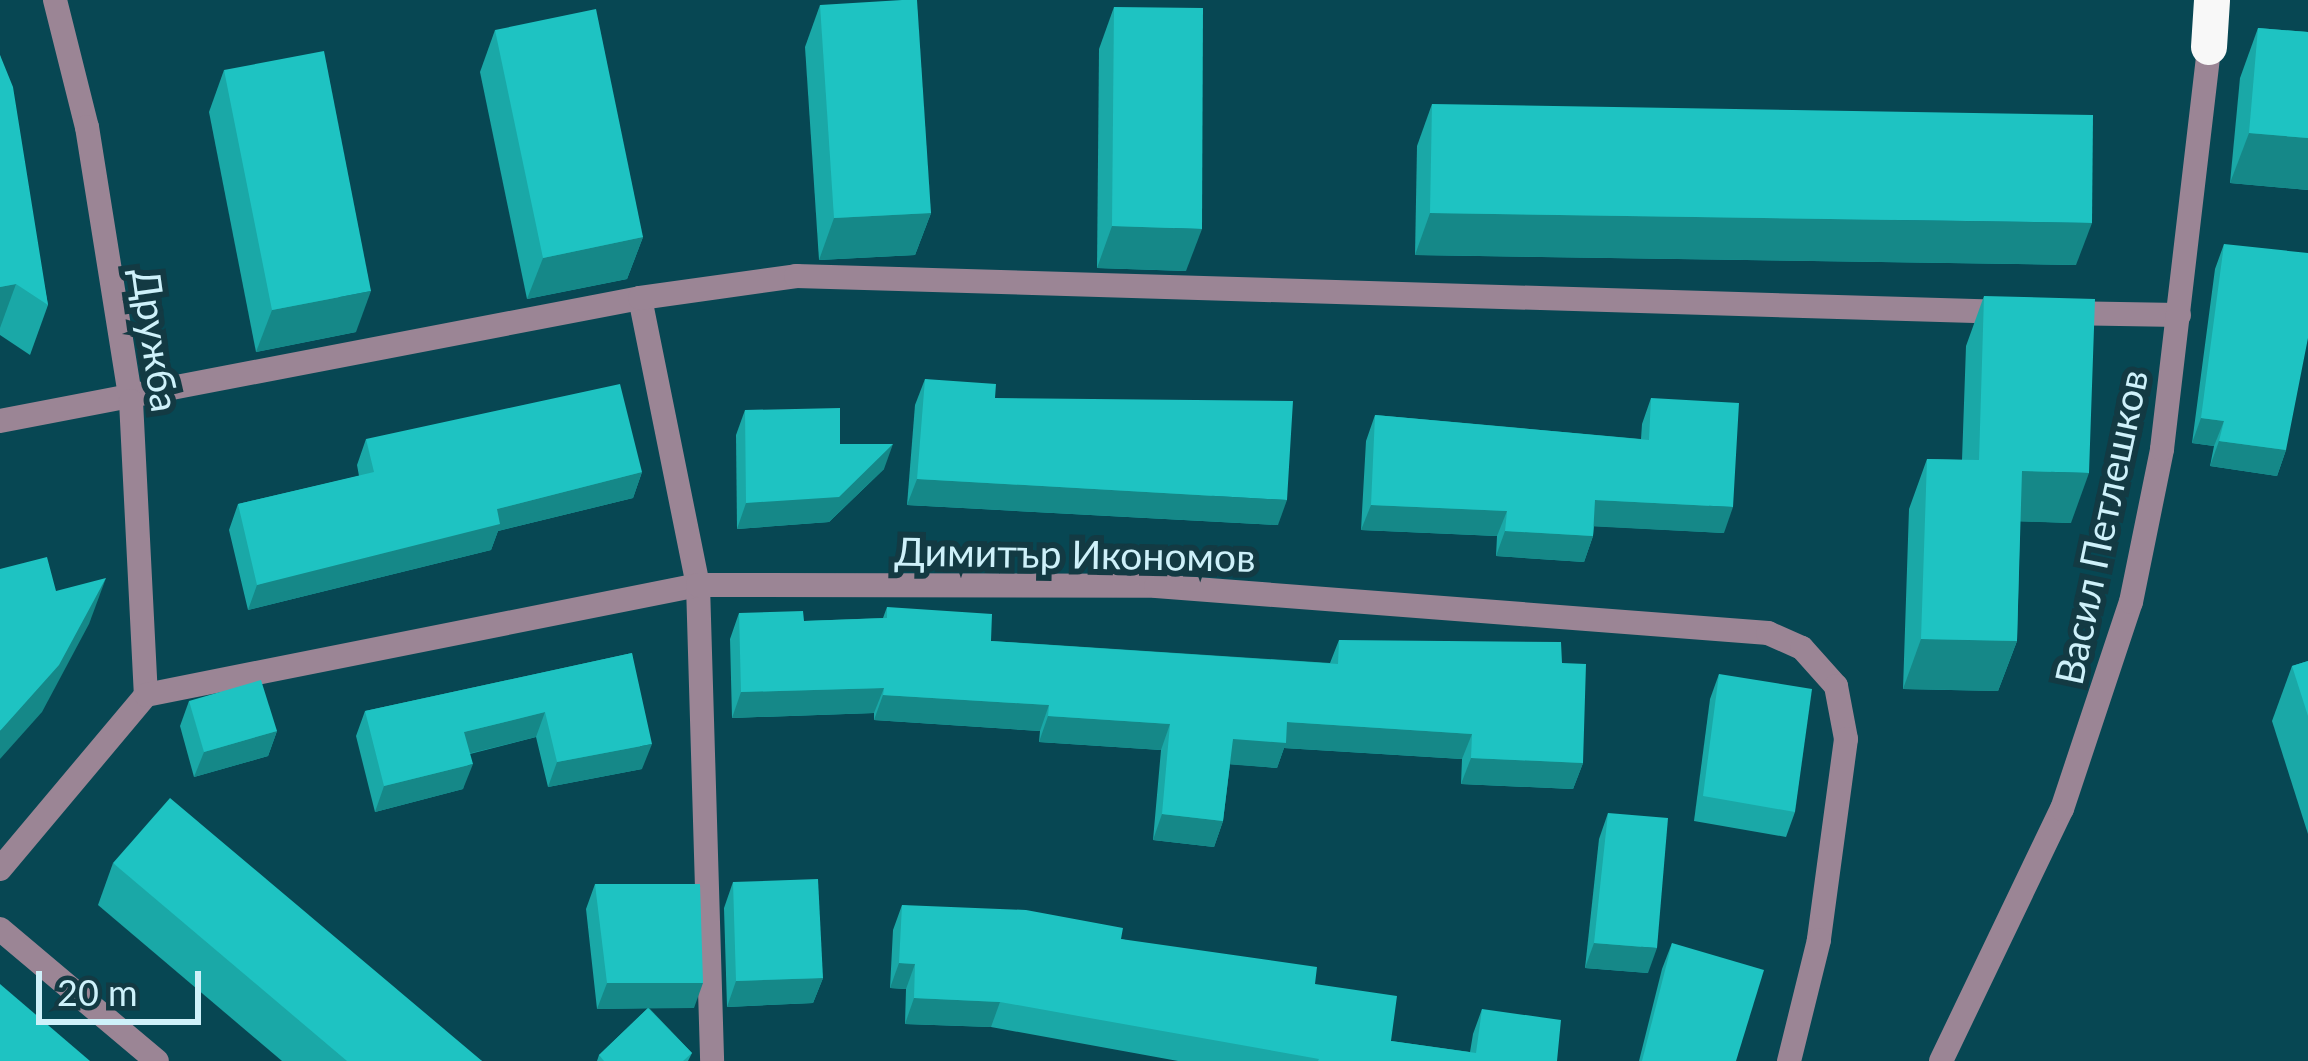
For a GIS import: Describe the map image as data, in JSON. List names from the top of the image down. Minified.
{"streets":{"street":["Дружба","Васил Петлешков","Димитър Икономов"]},"crossings":[["Дружба","Димитър Икономов"]],"scale_bar":"20 m"}
